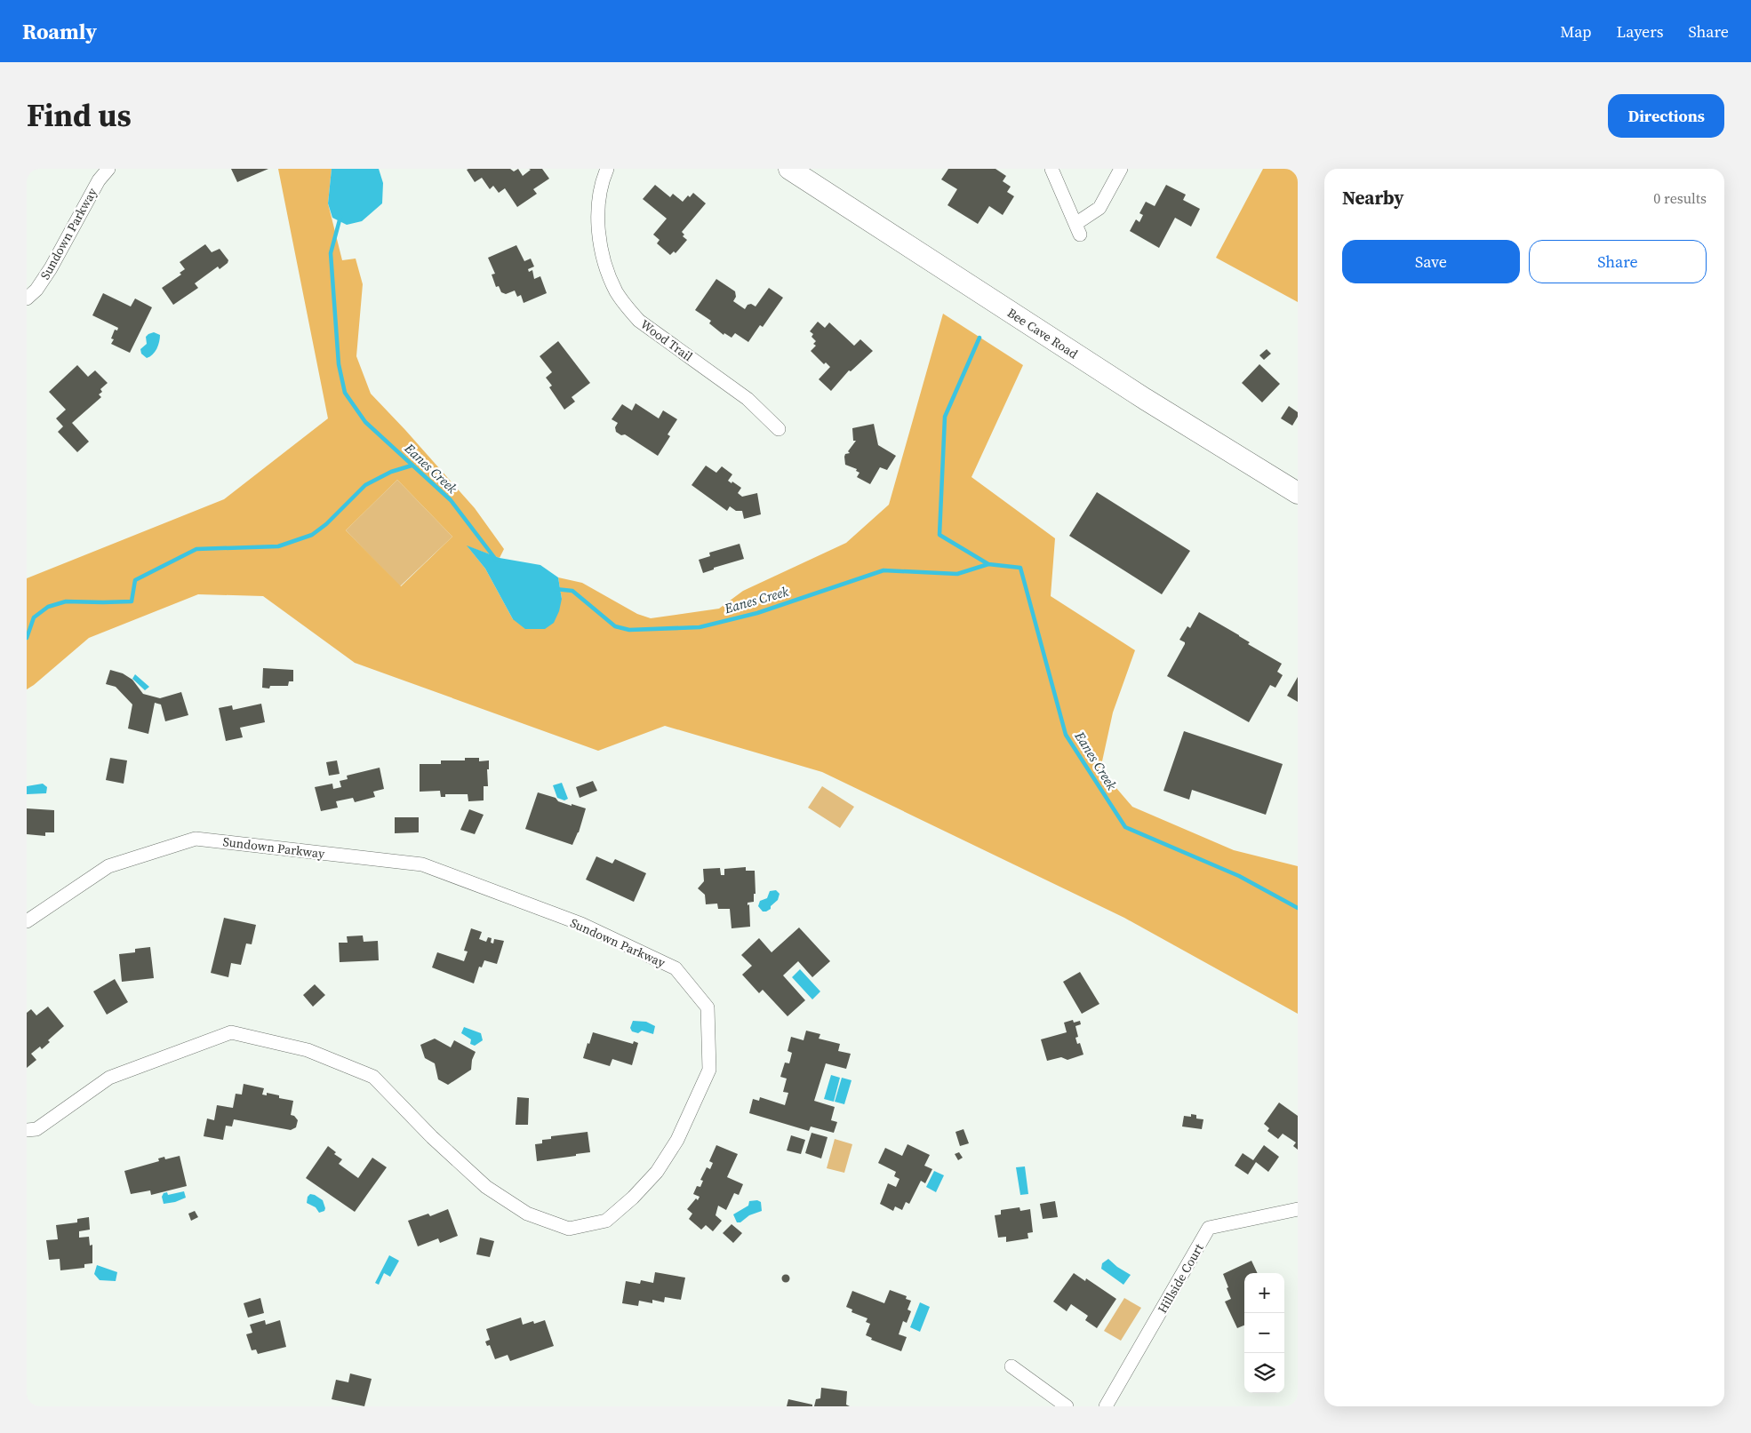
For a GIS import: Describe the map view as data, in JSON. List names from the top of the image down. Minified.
{"streets":{"main road":["Bee Cave Road"],"street":["Sundown Parkway","Wood Trail","Hillside Court"]},"water":["Eanes Creek"],"page":{"header":"Roamly","nav":["Map","Layers","Share"],"title":"Find us","buttons":["Directions",["Save","Share"]],"heading":["Nearby","0 results"],"map_buttons":["+","−"]}}
